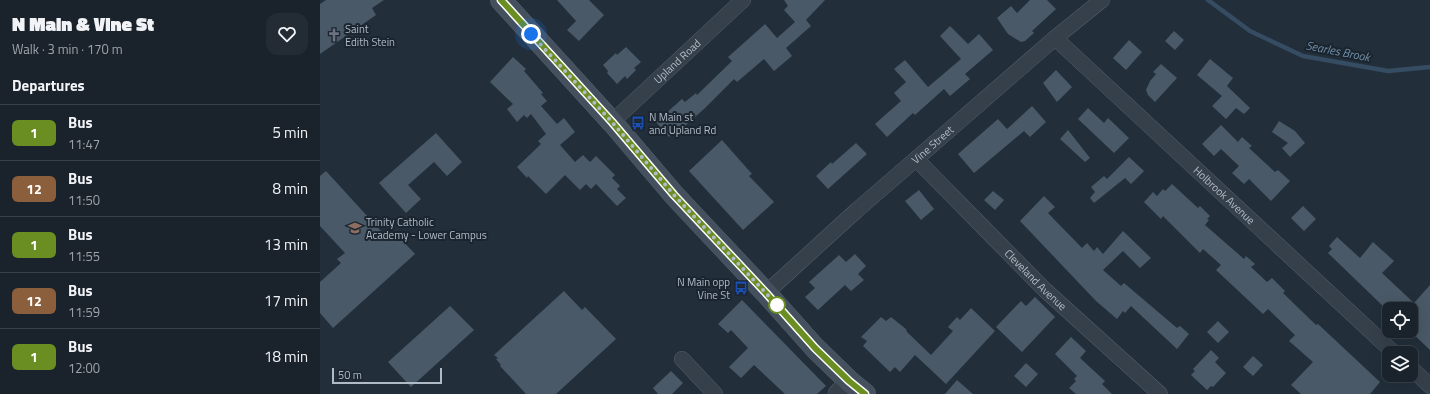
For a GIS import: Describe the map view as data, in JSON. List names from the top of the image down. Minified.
{"streets":{"street":["Upland Road","Vine Street","Holbrook Avenue","Cleveland Avenue"]},"crossings":[["Vine Street","Holbrook Avenue"],["Vine Street","Cleveland Avenue"]],"water":["Searles Brook"],"places":{"church":["Saint Edith Stein"],"bus stop":["N Main st and Upland Rd","N Main opp Vine St"],"school or university":["Trinity Catholic Academy - Lower Campus"]},"lines":["bus line 1"],"scale_bar":"50 m","page":{"heading":[["N Main & Vine St","Walk · 3 min · 170 m"],"Departures"],"list":[{"mark":"1","name":"Bus","note":"11:47","value":"5 min"},{"mark":"12","name":"Bus","note":"11:50","value":"8 min"},{"mark":"1","name":"Bus","note":"11:55","value":"13 min"},{"mark":"12","name":"Bus","note":"11:59","value":"17 min"},{"mark":"1","name":"Bus","note":"12:00","value":"18 min"}],"scale":"50 m"}}
